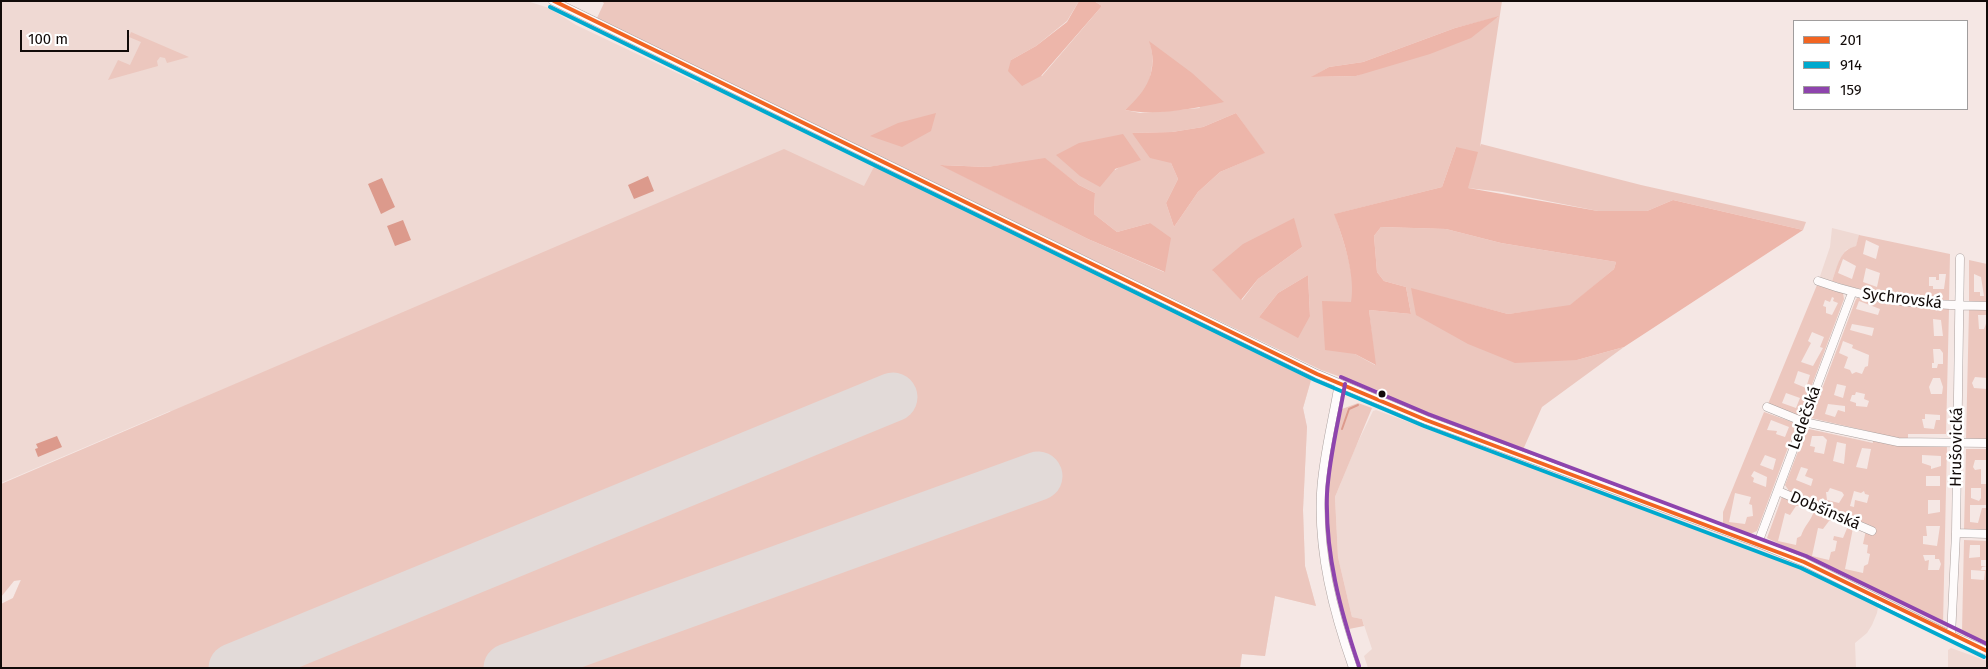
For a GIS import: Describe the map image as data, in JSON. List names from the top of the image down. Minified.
{"streets":{"street":["Sychrovská","Ledečská","Hrušovická","Dobšínská"]},"crossings":[["Sychrovská","Ledečská"],["Sychrovská","Hrušovická"],["Ledečská","Dobšínská"]],"lines":["transit line 201","transit line 914","transit line 159"],"legend":["201","914","159"],"scale_bar":"100 m"}
